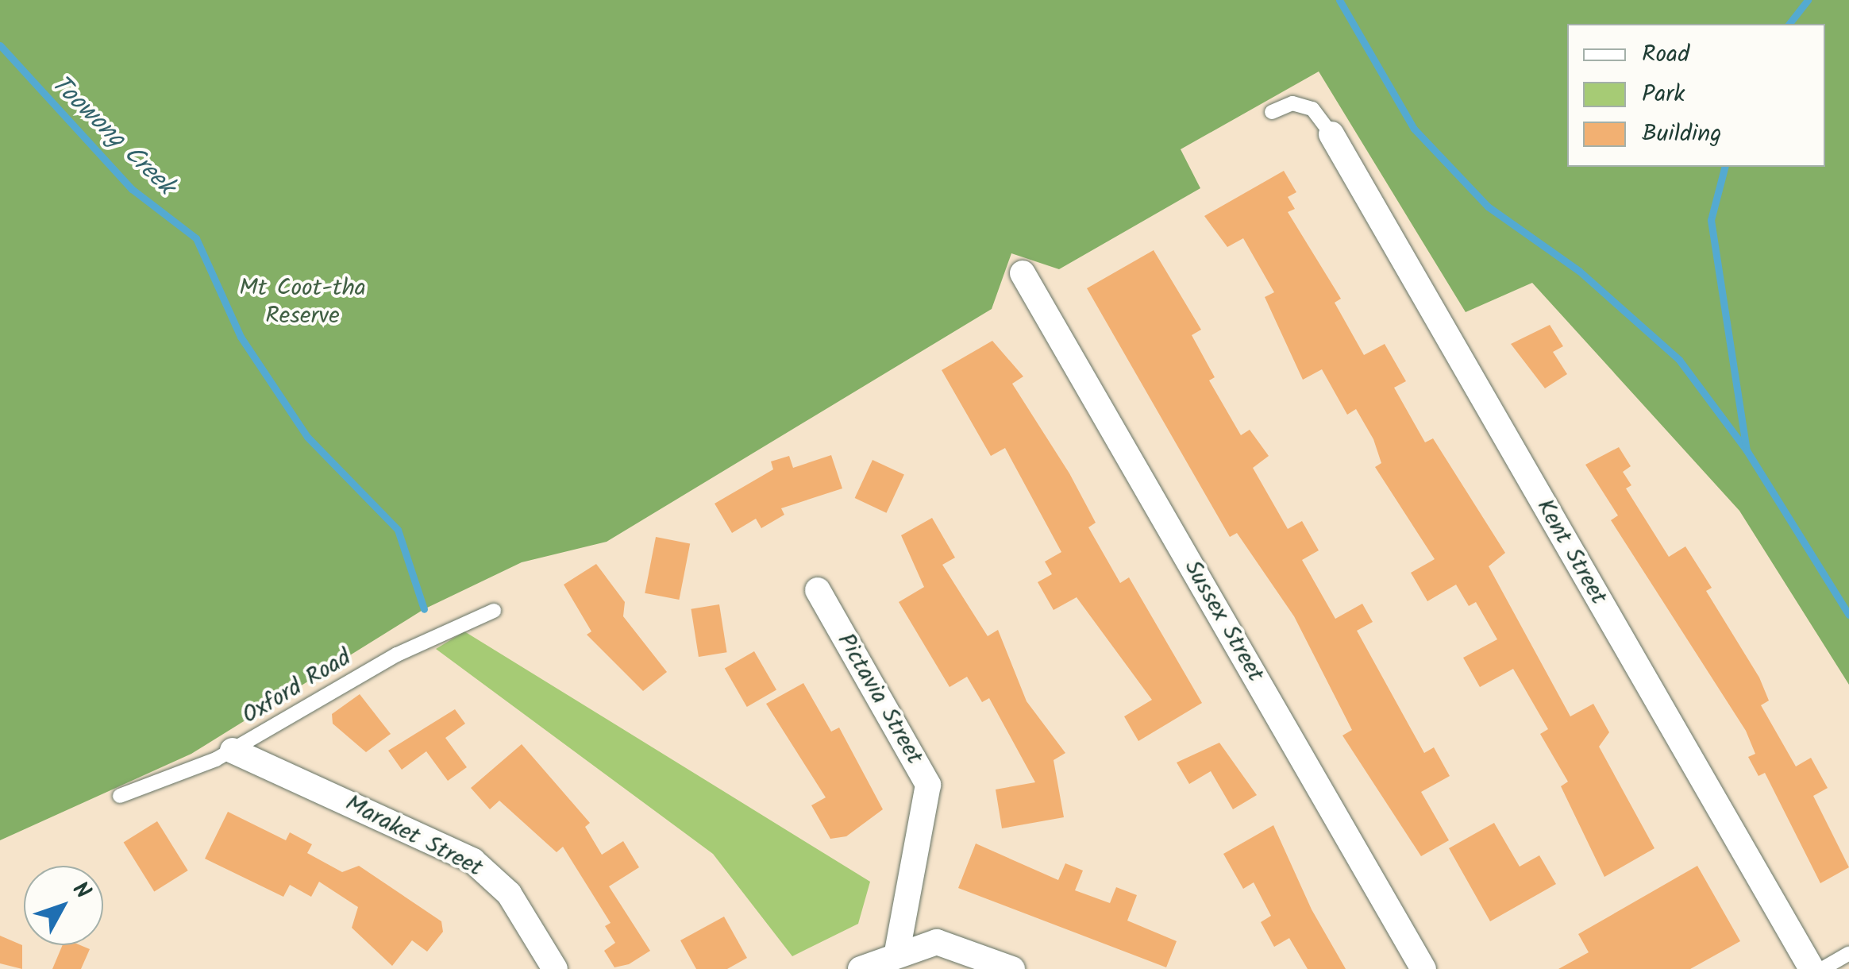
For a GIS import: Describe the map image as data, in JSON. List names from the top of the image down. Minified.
{"streets":{"street":["Kent Street","Sussex Street","Pictavia Street","Maraket Street"],"lane":["Oxford Road"]},"crossings":[["Oxford Road","Maraket Street"]],"water":["Toowong Creek"],"parks":["Mt Coot-tha Reserve"],"legend":["Road","Park","Building"],"north":"top right"}
